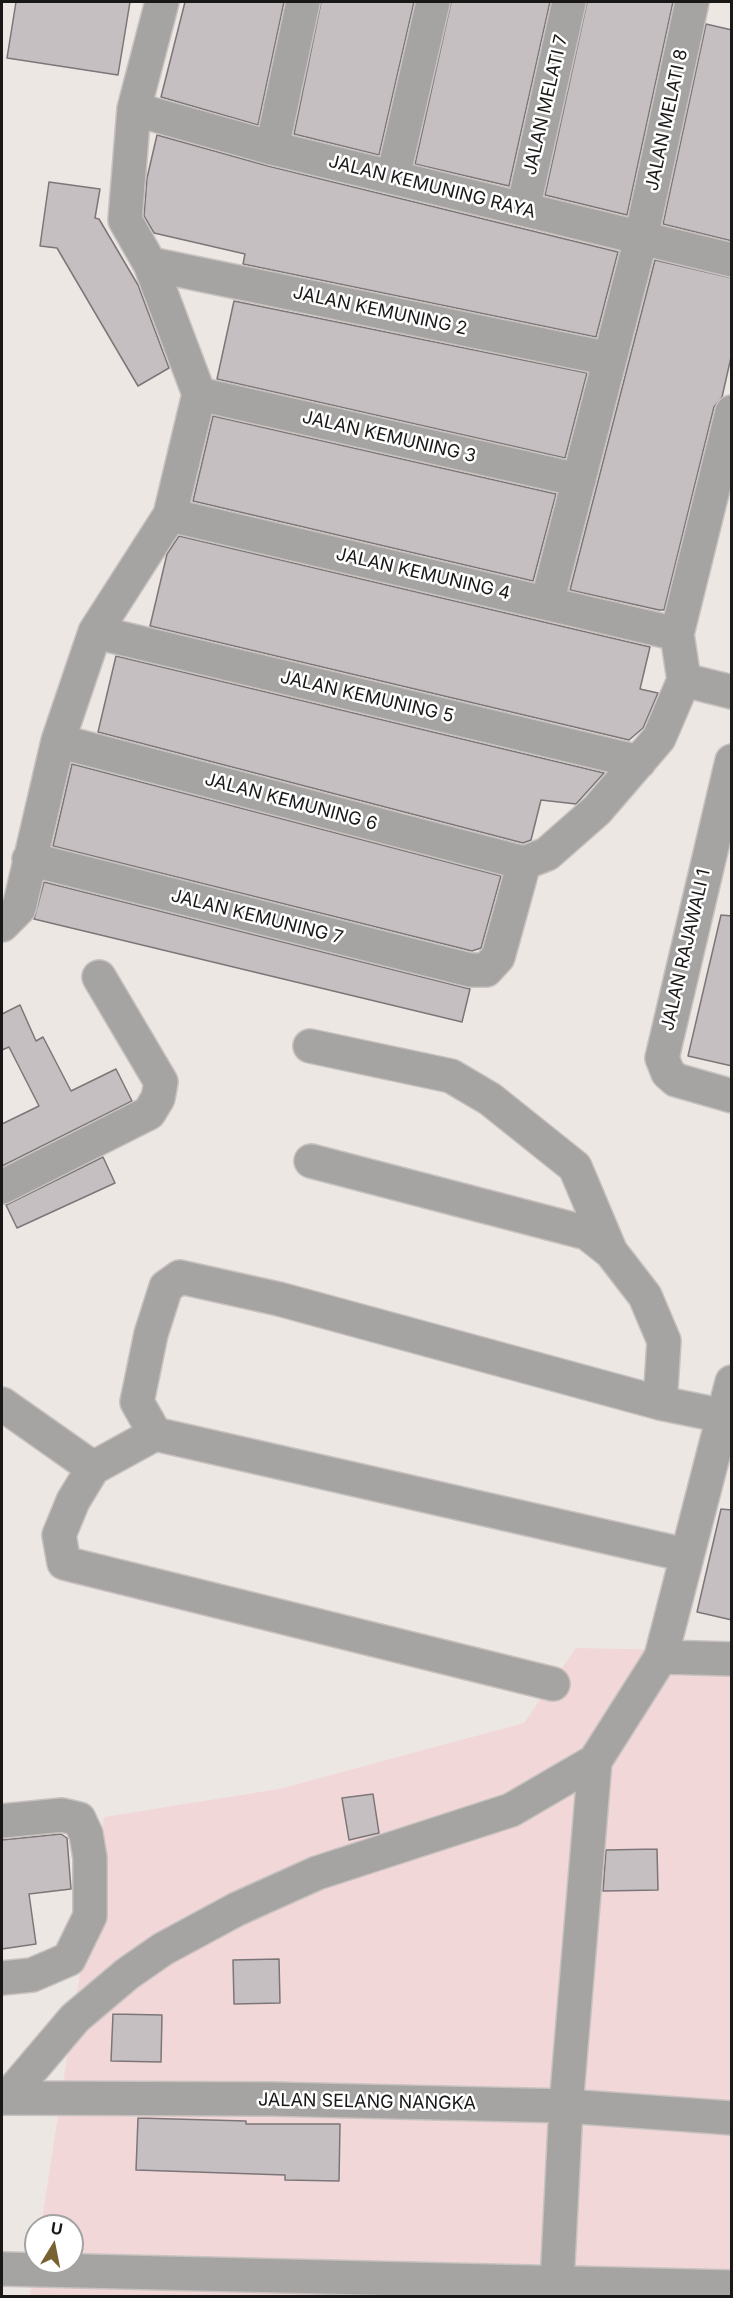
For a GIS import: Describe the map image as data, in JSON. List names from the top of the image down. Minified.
{"streets":{"street":["JALAN MELATI 7","JALAN MELATI 8","JALAN KEMUNING RAYA","JALAN KEMUNING 2","JALAN KEMUNING 3","JALAN KEMUNING 4","JALAN KEMUNING 5","JALAN KEMUNING 6","JALAN KEMUNING 7","JALAN RAJAWALI 1","JALAN SELANG NANGKA"]},"crossings":[["JALAN MELATI 7","JALAN KEMUNING RAYA"],["JALAN MELATI 8","JALAN KEMUNING RAYA"],["JALAN MELATI 8","JALAN KEMUNING 2"],["JALAN MELATI 8","JALAN KEMUNING 3"],["JALAN MELATI 8","JALAN KEMUNING 4"],["JALAN KEMUNING 6","JALAN KEMUNING 7"]],"north":"top"}
